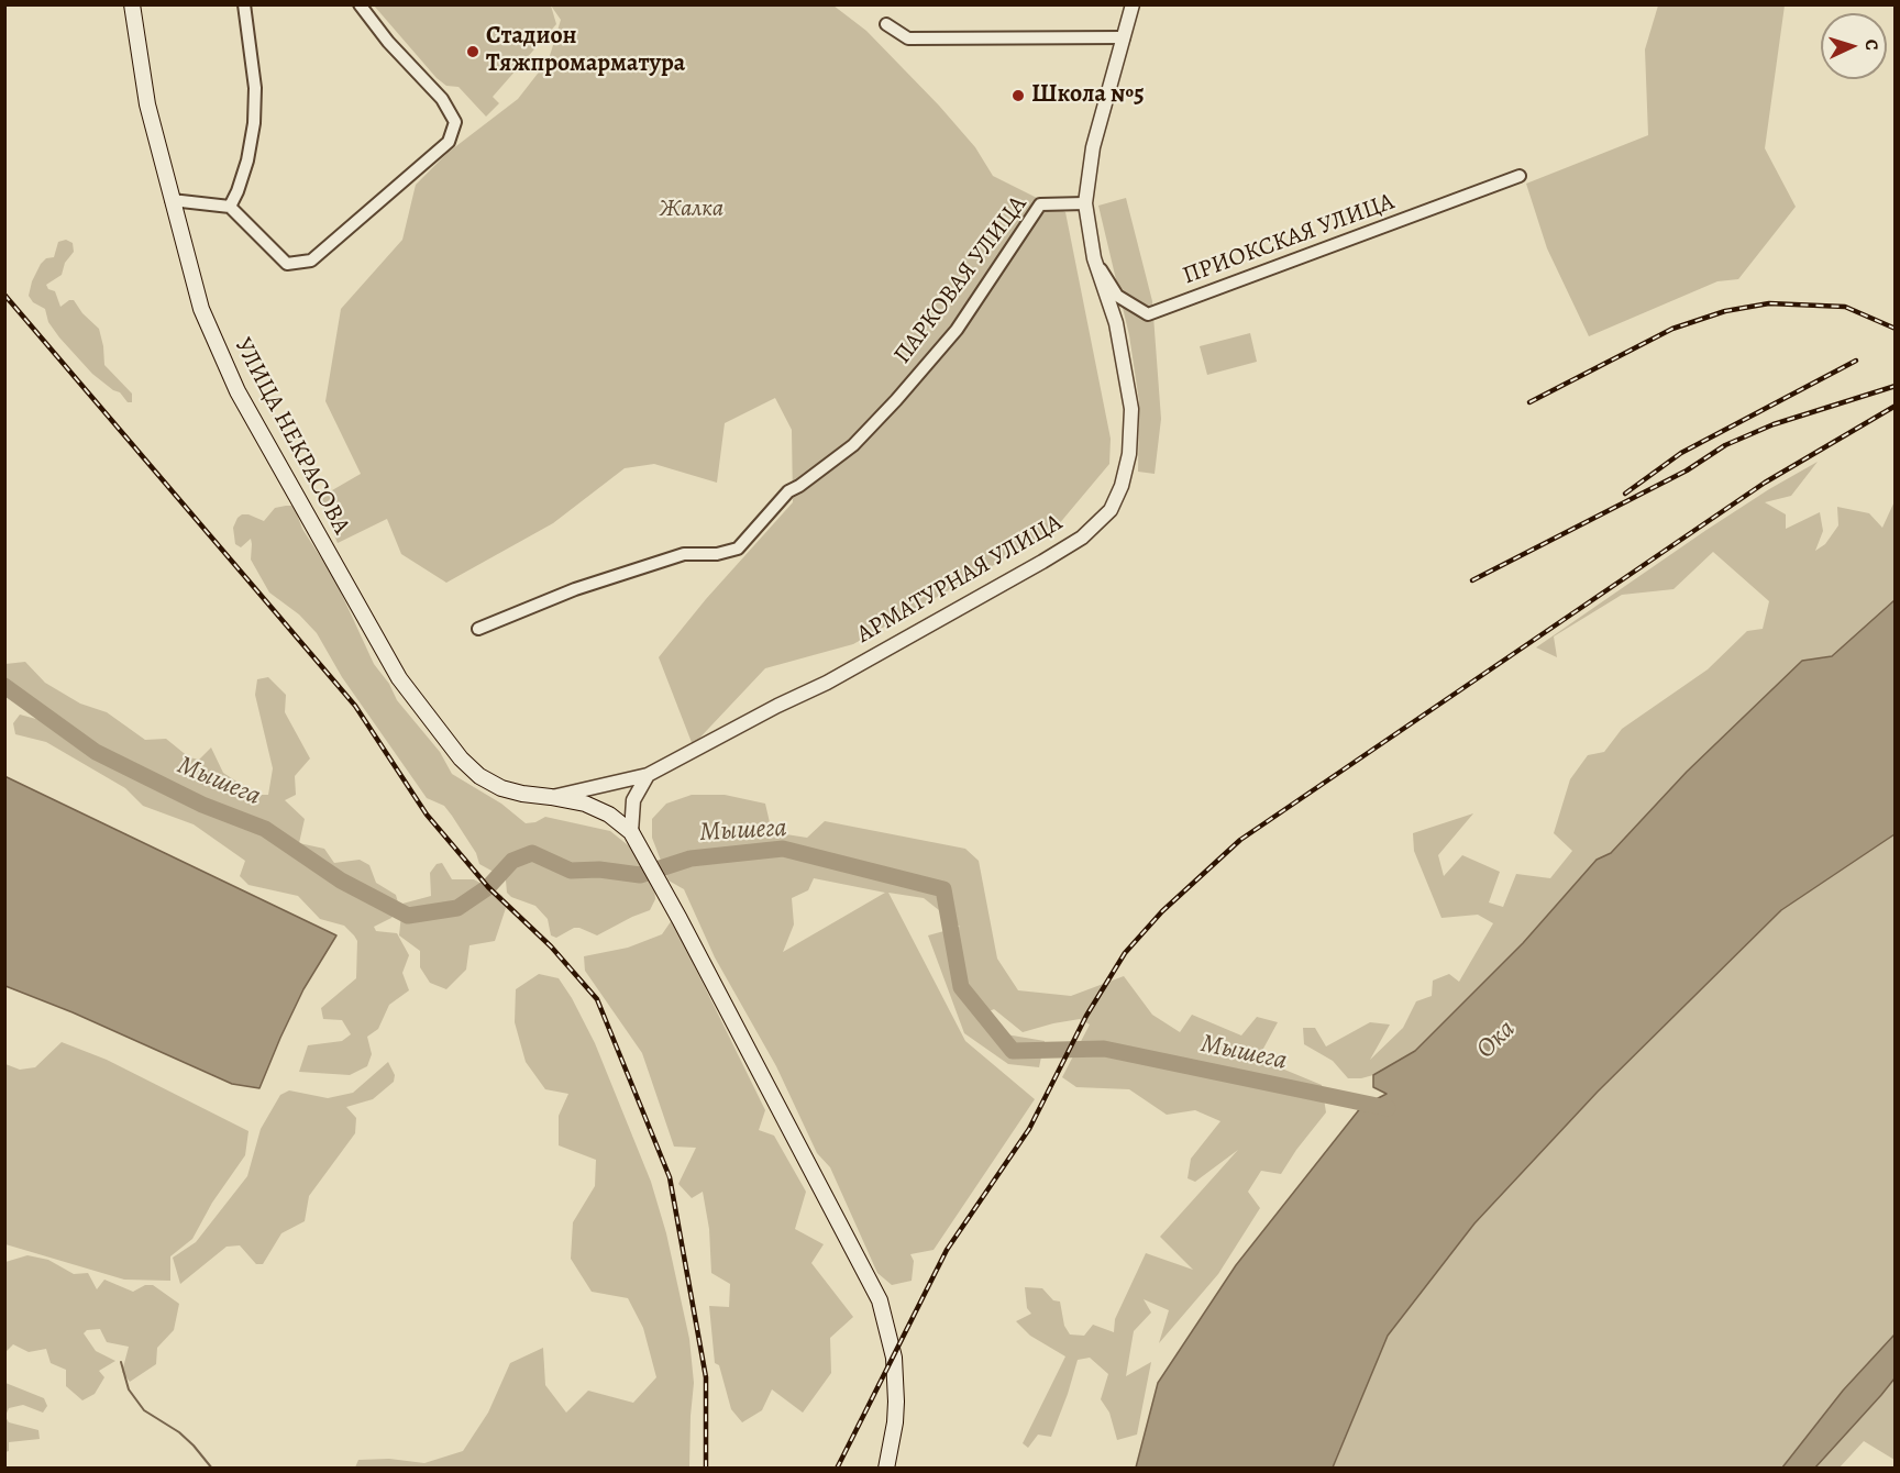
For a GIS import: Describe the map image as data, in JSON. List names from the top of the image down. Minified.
{"streets":{"main road":["УЛИЦА НЕКРАСОВА"],"street":["ПРИОКСКАЯ УЛИЦА","ПАРКОВАЯ УЛИЦА","АРМАТУРНАЯ УЛИЦА"]},"crossings":[["ПРИОКСКАЯ УЛИЦА","АРМАТУРНАЯ УЛИЦА"],["ПАРКОВАЯ УЛИЦА","АРМАТУРНАЯ УЛИЦА"],["УЛИЦА НЕКРАСОВА","АРМАТУРНАЯ УЛИЦА"]],"water":["Мышега","Ока"],"parks":["Жалка"],"places":["Стадион Тяжпромарматура","Школа №5"],"north":"right"}
